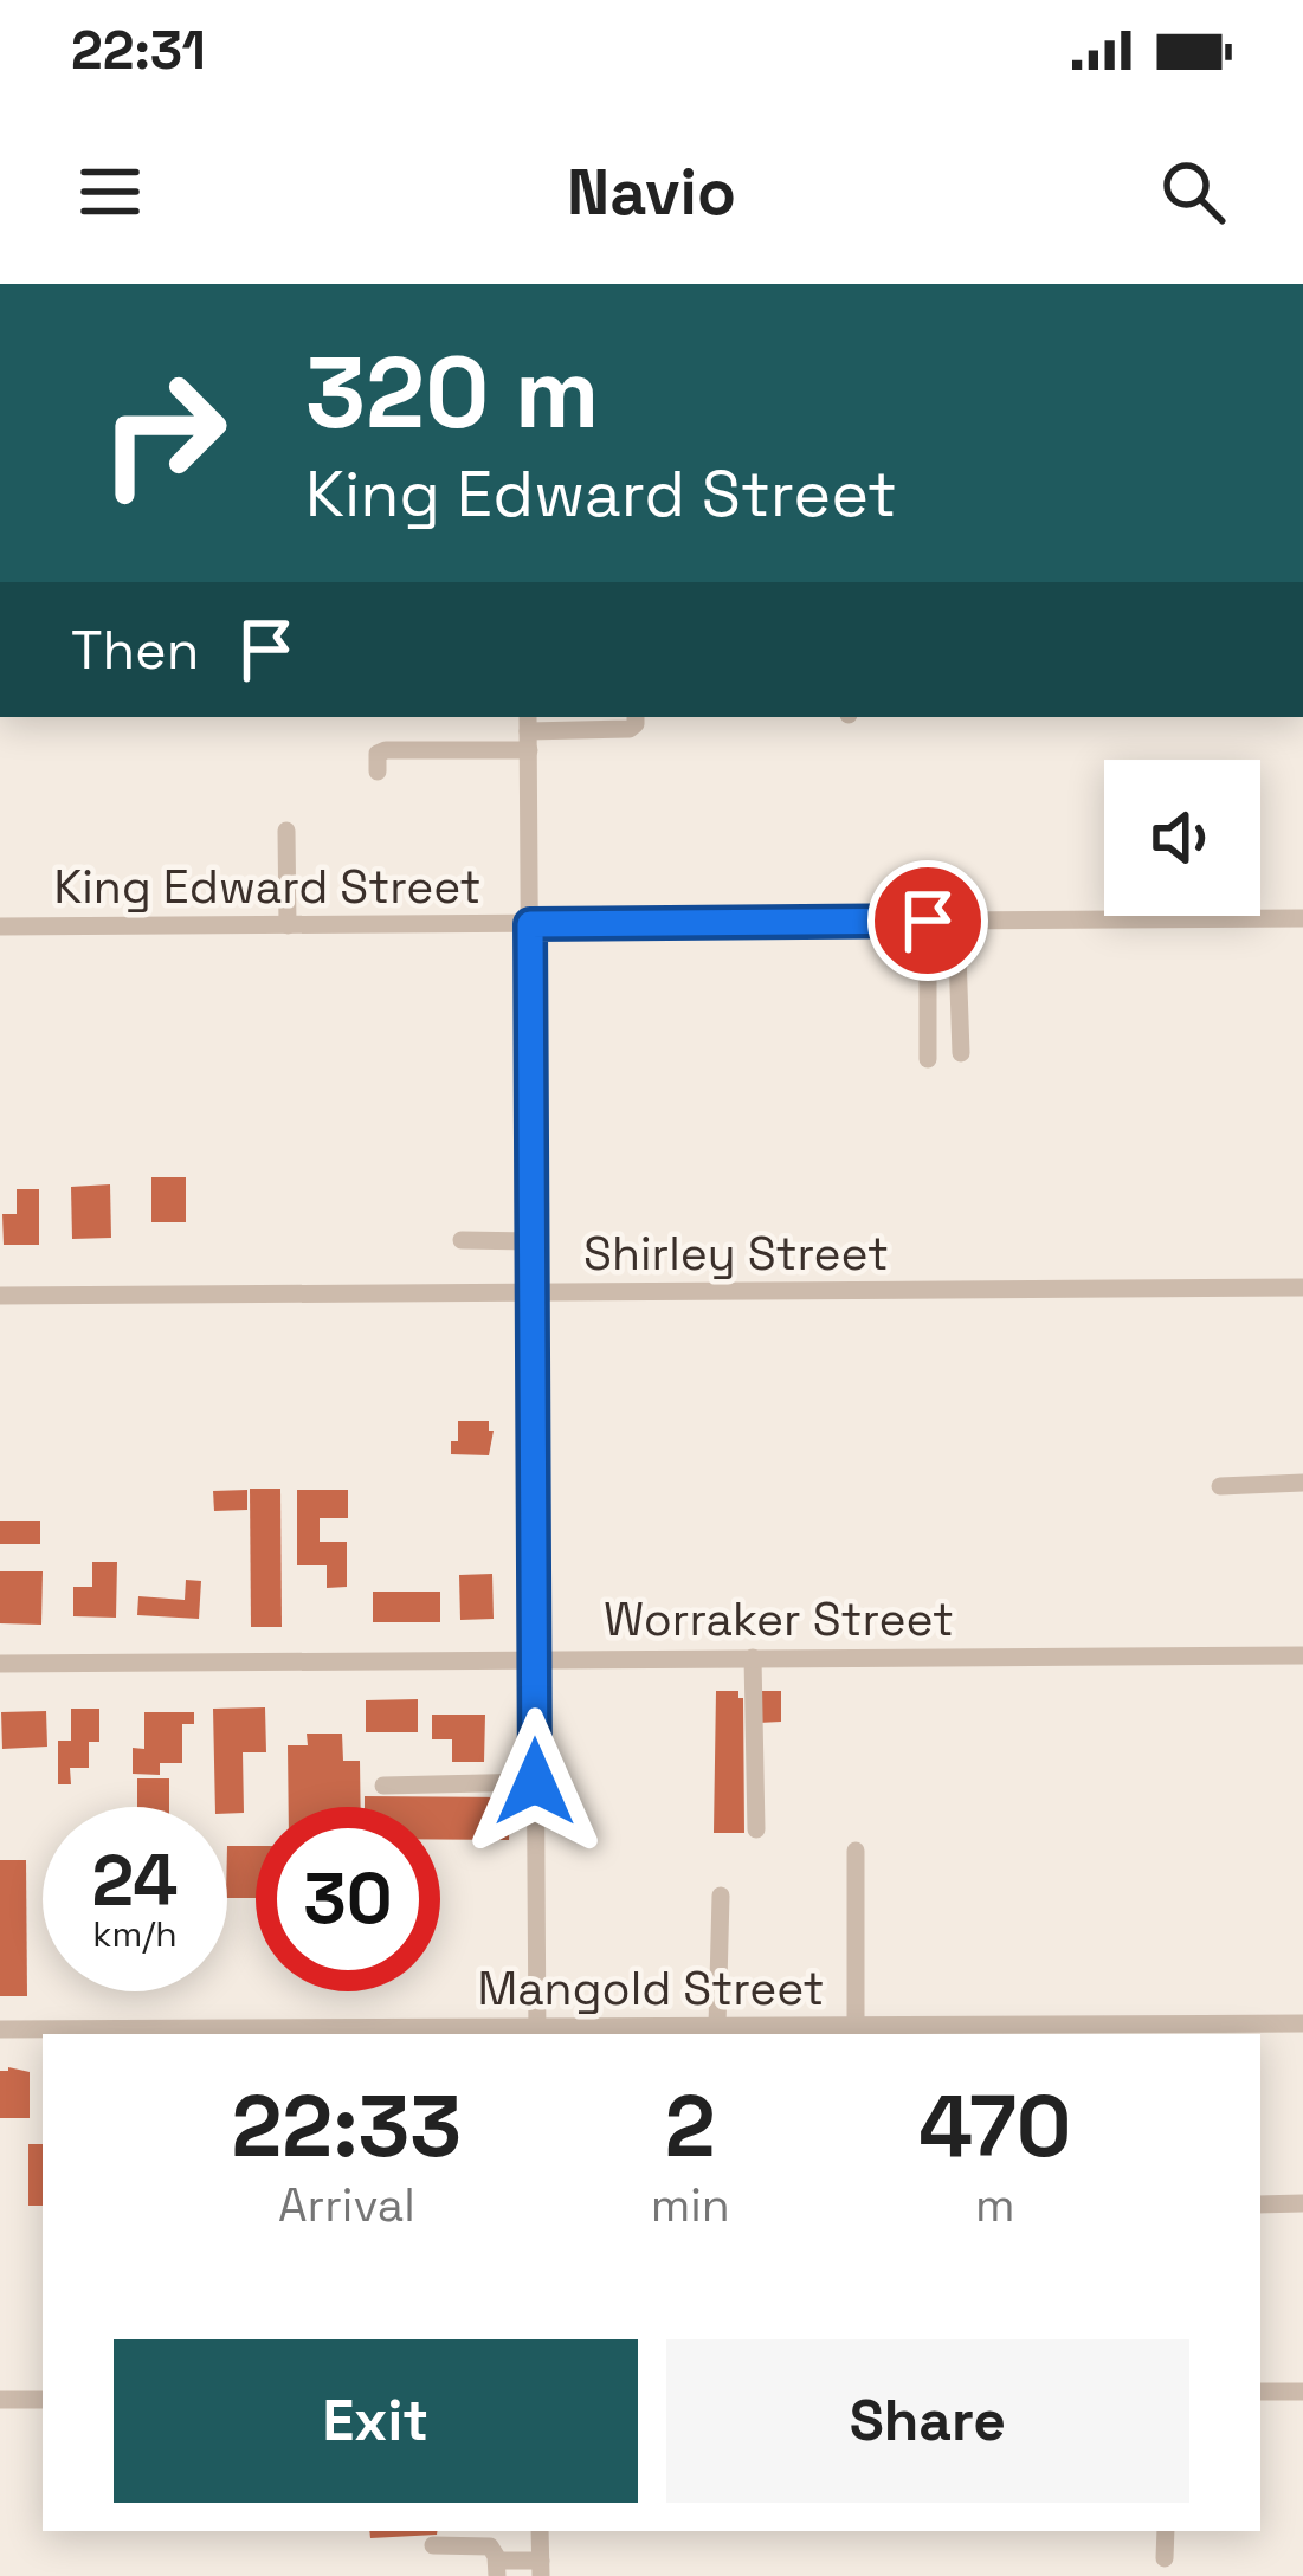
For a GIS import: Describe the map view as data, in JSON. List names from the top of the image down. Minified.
{"streets":{"street":["King Edward Street","Shirley Street","Worraker Street","Mangold Street"]},"page":{"status":"22:31","header":"Navio","turn":["320 m","King Edward Street"],"then":"Then","speed":"24 km/h","limit":"30","eta":["22:33","Arrival","2","min","470","m"],"buttons":["Exit","Share"]}}
